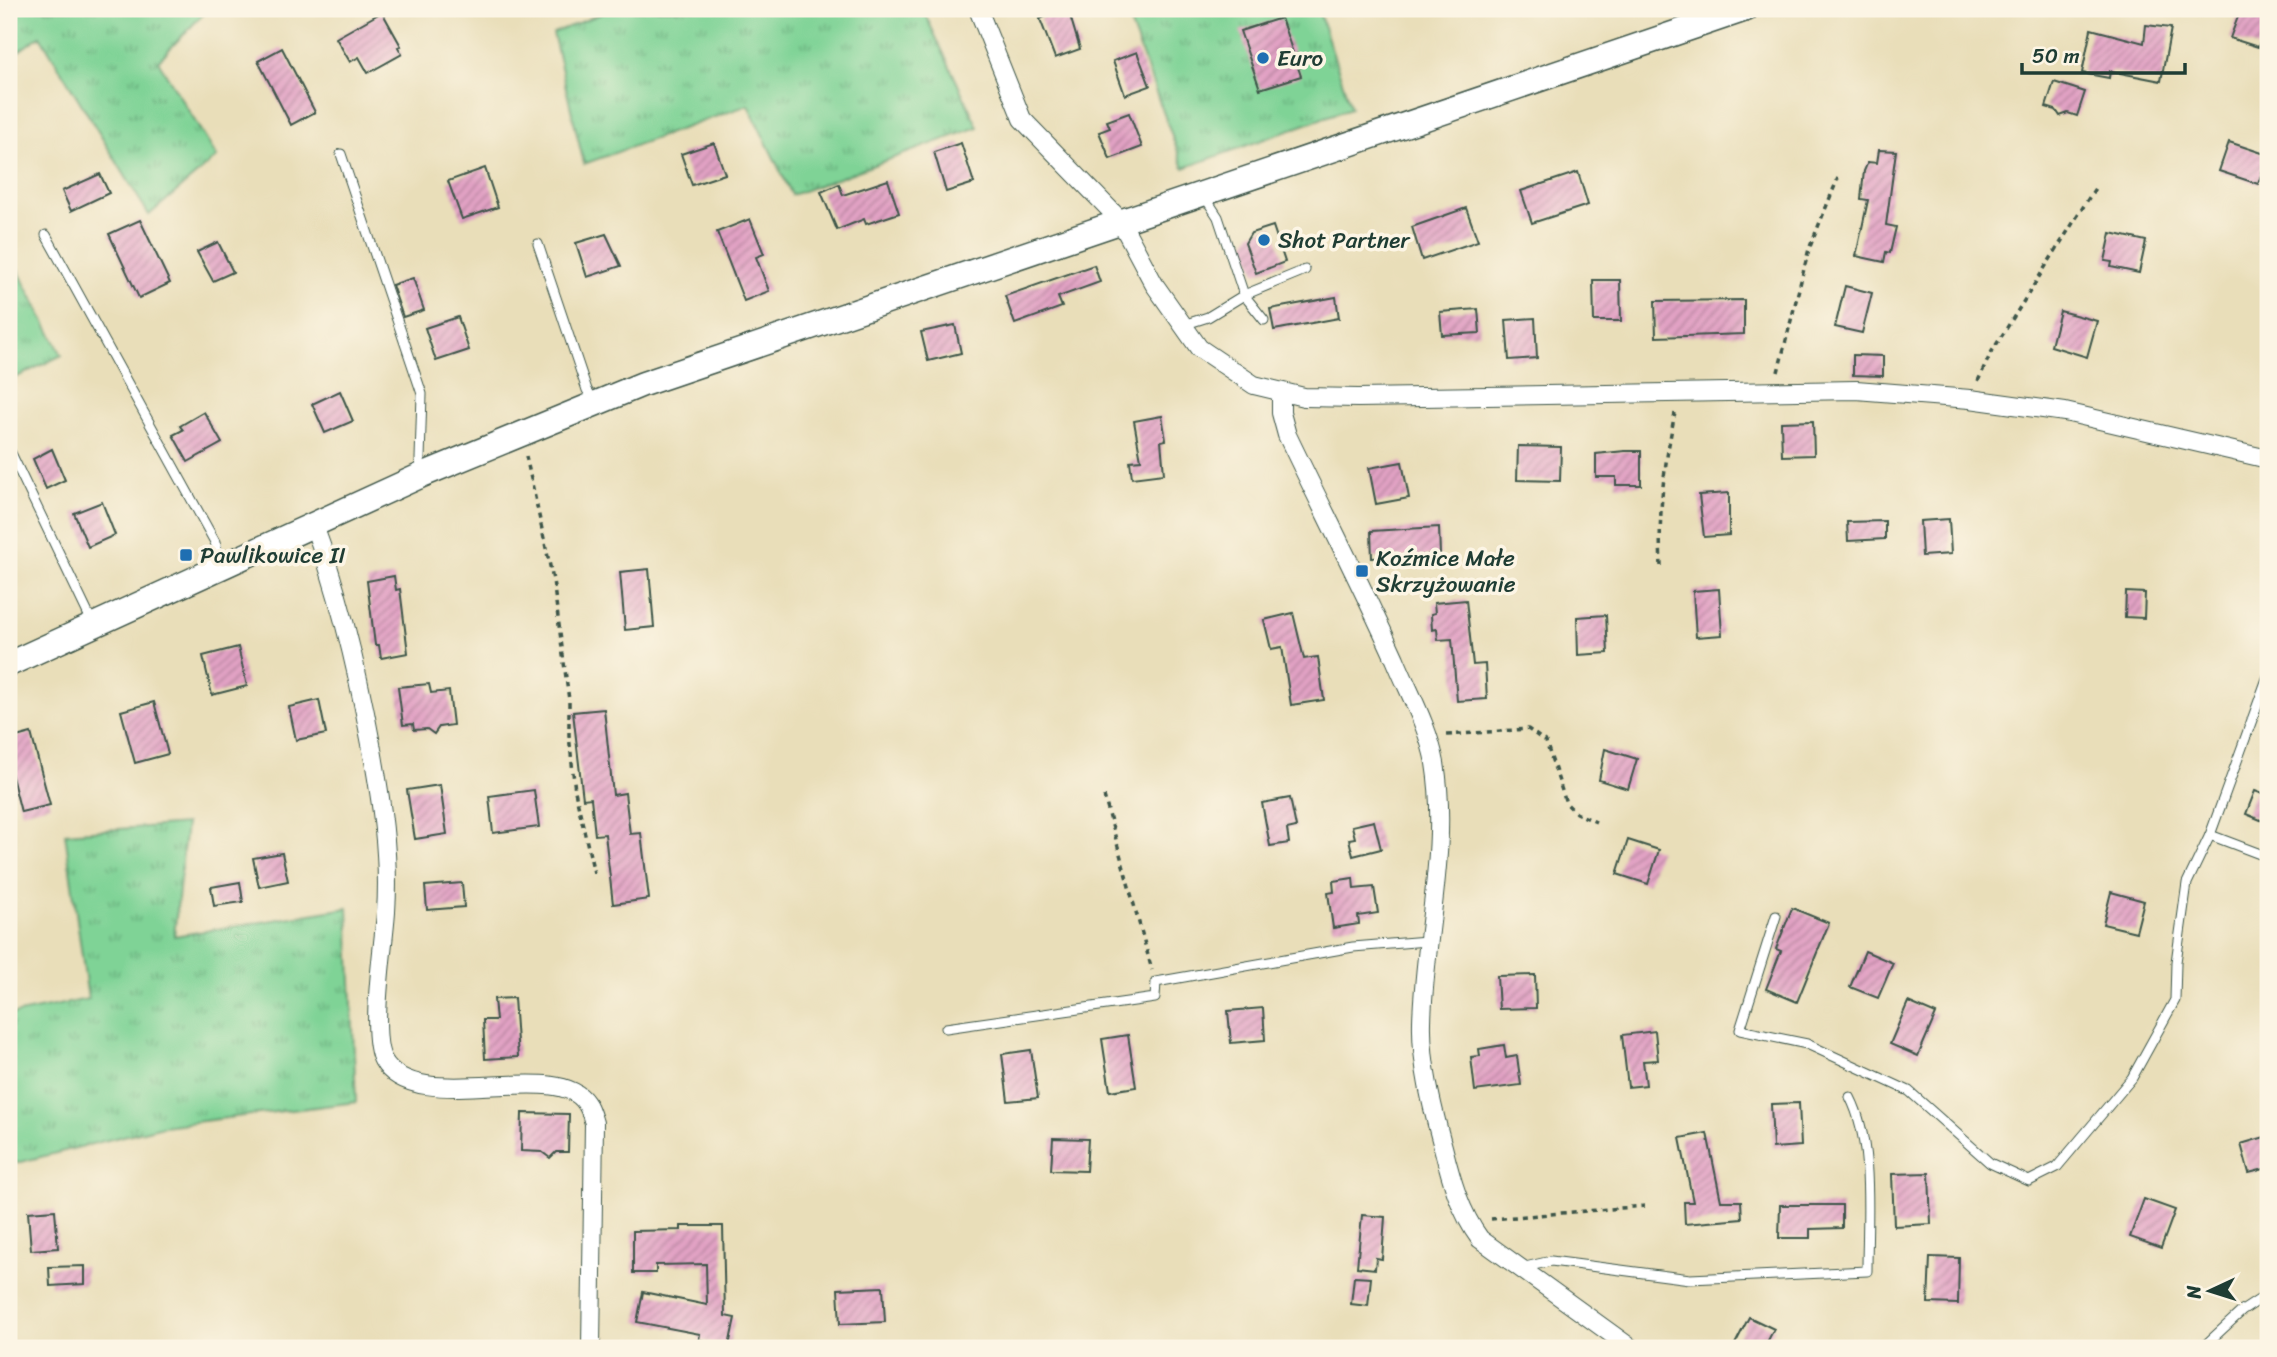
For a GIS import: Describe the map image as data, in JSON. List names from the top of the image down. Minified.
{"places":{"other":["Euro","Shot Partner"],"transit":["Pawlikowice II","Koźmice Małe Skrzyżowanie"]},"scale_bar":"50 m","north":"left"}
